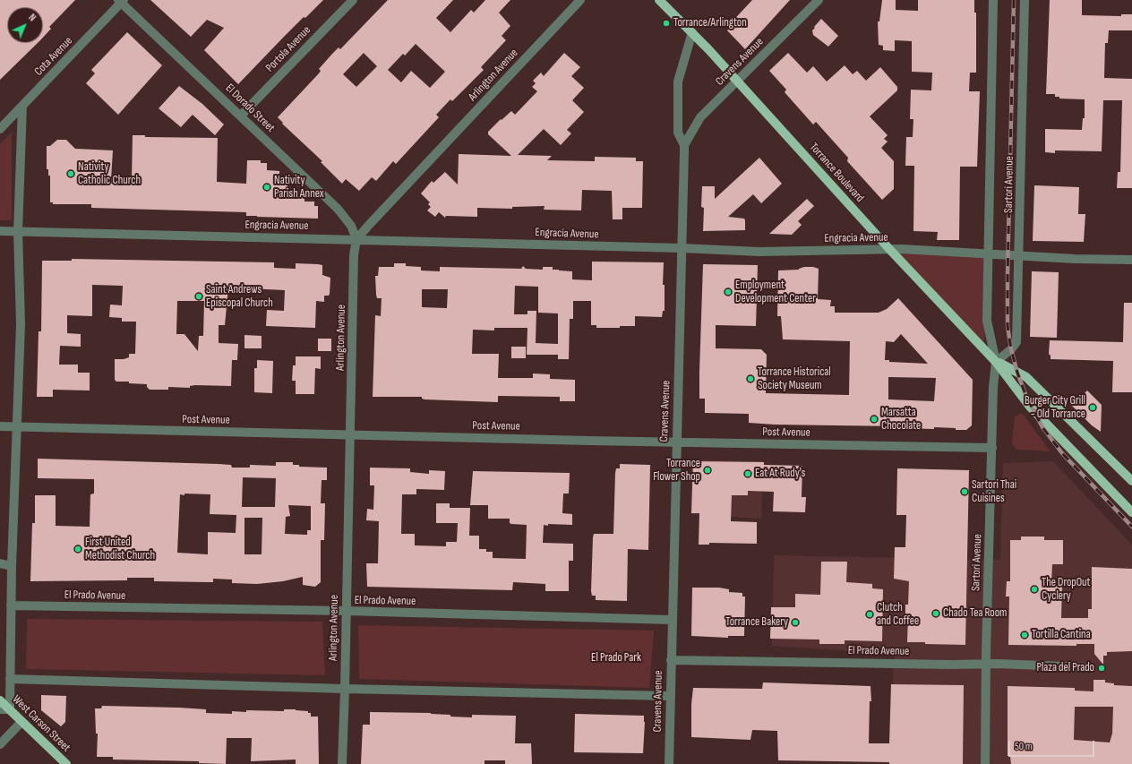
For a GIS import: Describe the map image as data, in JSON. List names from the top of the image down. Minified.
{"streets":{"main road":["Torrance Boulevard","West Carson Street"],"street":["Portola Avenue","Cota Avenue","Cravens Avenue","Arlington Avenue","El Dorado Street","Sartori Avenue","Engracia Avenue","Post Avenue","El Prado Avenue"]},"crossings":[["Portola Avenue","El Dorado Street"],["Cota Avenue","El Dorado Street"],["Cravens Avenue","Torrance Boulevard"],["Cravens Avenue","Engracia Avenue"],["Cravens Avenue","Post Avenue"],["Cravens Avenue","El Prado Avenue"],["Arlington Avenue","El Dorado Street"],["Arlington Avenue","Engracia Avenue"],["Arlington Avenue","Post Avenue"],["Arlington Avenue","El Prado Avenue"],["El Dorado Street","Engracia Avenue"],["Torrance Boulevard","Sartori Avenue"],["Torrance Boulevard","Engracia Avenue"],["Sartori Avenue","Engracia Avenue"],["Sartori Avenue","Post Avenue"],["Sartori Avenue","El Prado Avenue"]],"parks":["El Prado Park"],"places":["Torrance/Arlington","Nativity Catholic Church","Nativity Parish Annex","Employment Development Center","Saint Andrews Episcopal Church","Torrance Historical Society Museum","Burger City Grill - Old Torrance","Marsatta Chocolate","Torrance Flower Shop","Eat At Rudy's","Sartori Thai Cuisines","First United Methodist Church","The DropOut Cyclery","Chado Tea Room","Clutch and Coffee","Torrance Bakery","Tortilla Cantina","Plaza del Prado"],"scale_bar":"50 m","north":"top right"}
